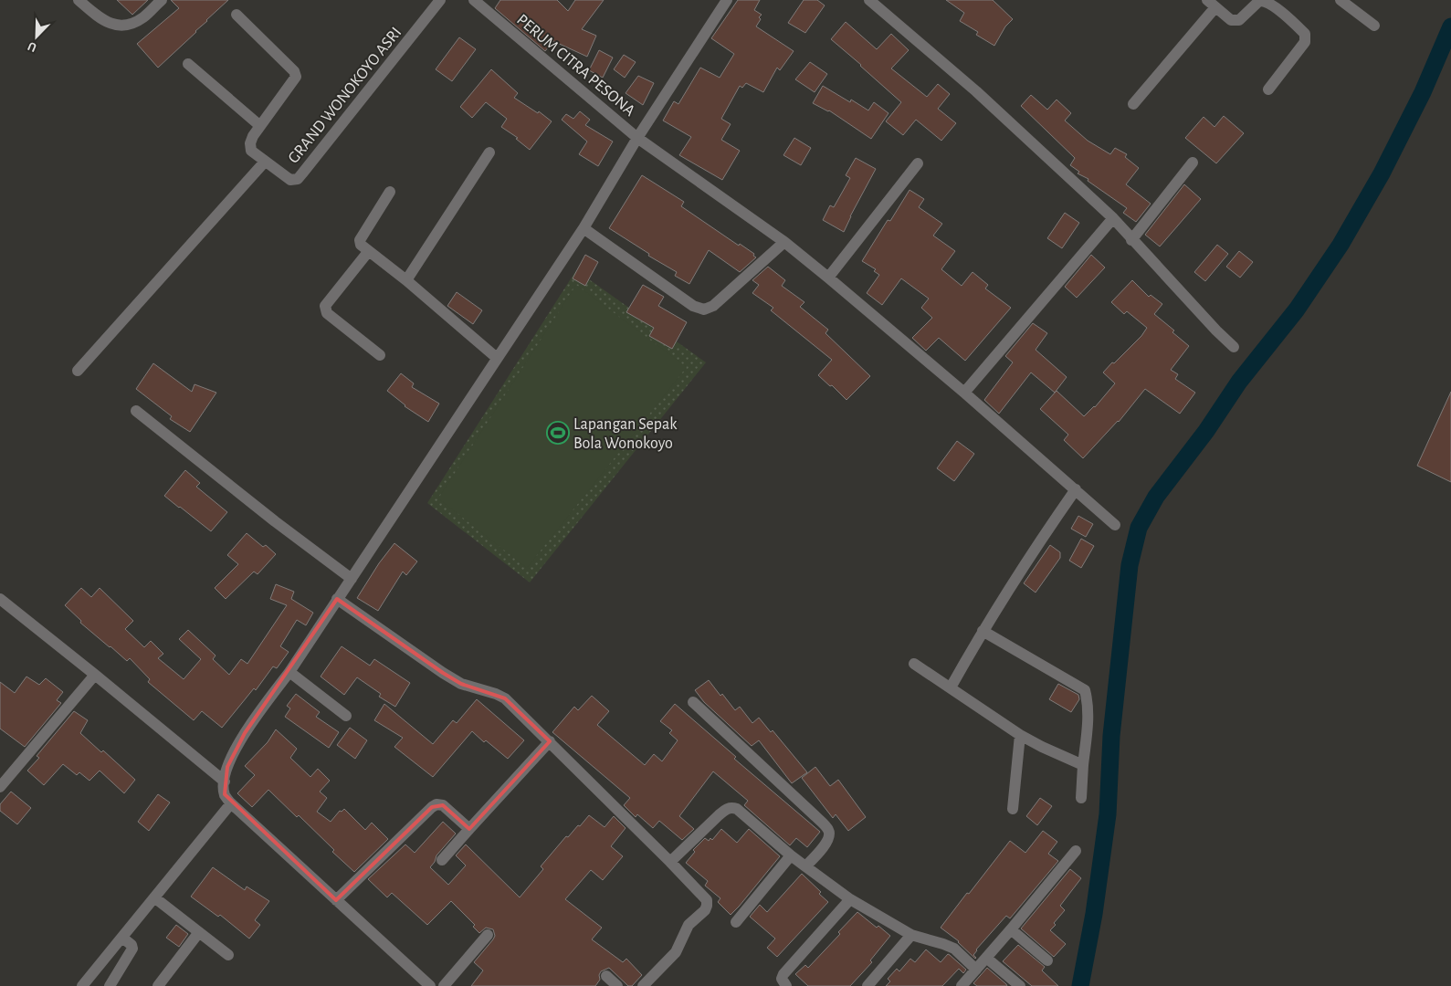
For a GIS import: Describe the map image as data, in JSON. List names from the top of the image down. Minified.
{"streets":{"street":["PERUM CITRA PESONA","GRAND WONOKOYO ASRI"]},"places":{"sports":["Lapangan Sepak Bola Wonokoyo"]},"north":"bottom left"}
